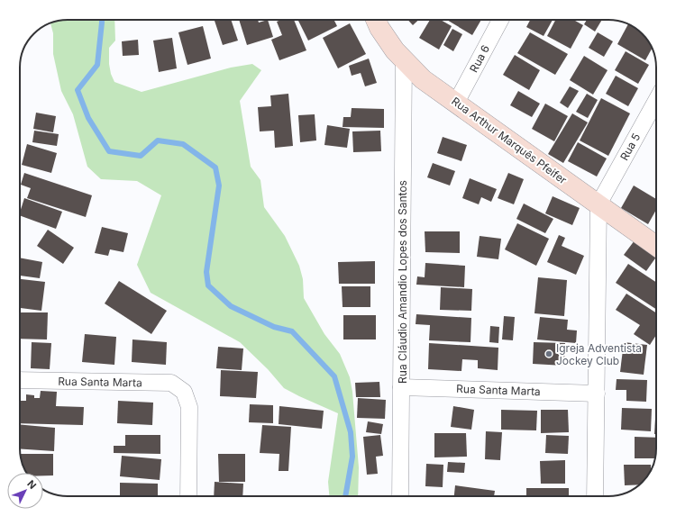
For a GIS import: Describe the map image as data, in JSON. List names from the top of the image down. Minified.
{"streets":{"street":["Rua 6","Rua Arthur Marquês Pfeifer","Rua 5","Rua Cláudio Amandio Lopes dos Santos","Rua Santa Marta"]},"crossings":[["Rua 6","Rua Arthur Marquês Pfeifer"],["Rua Arthur Marquês Pfeifer","Rua 5"],["Rua Arthur Marquês Pfeifer","Rua Cláudio Amandio Lopes dos Santos"],["Rua Cláudio Amandio Lopes dos Santos","Rua Santa Marta"]],"places":["Igreja Adventista Jockey Club"],"north":"top right"}
